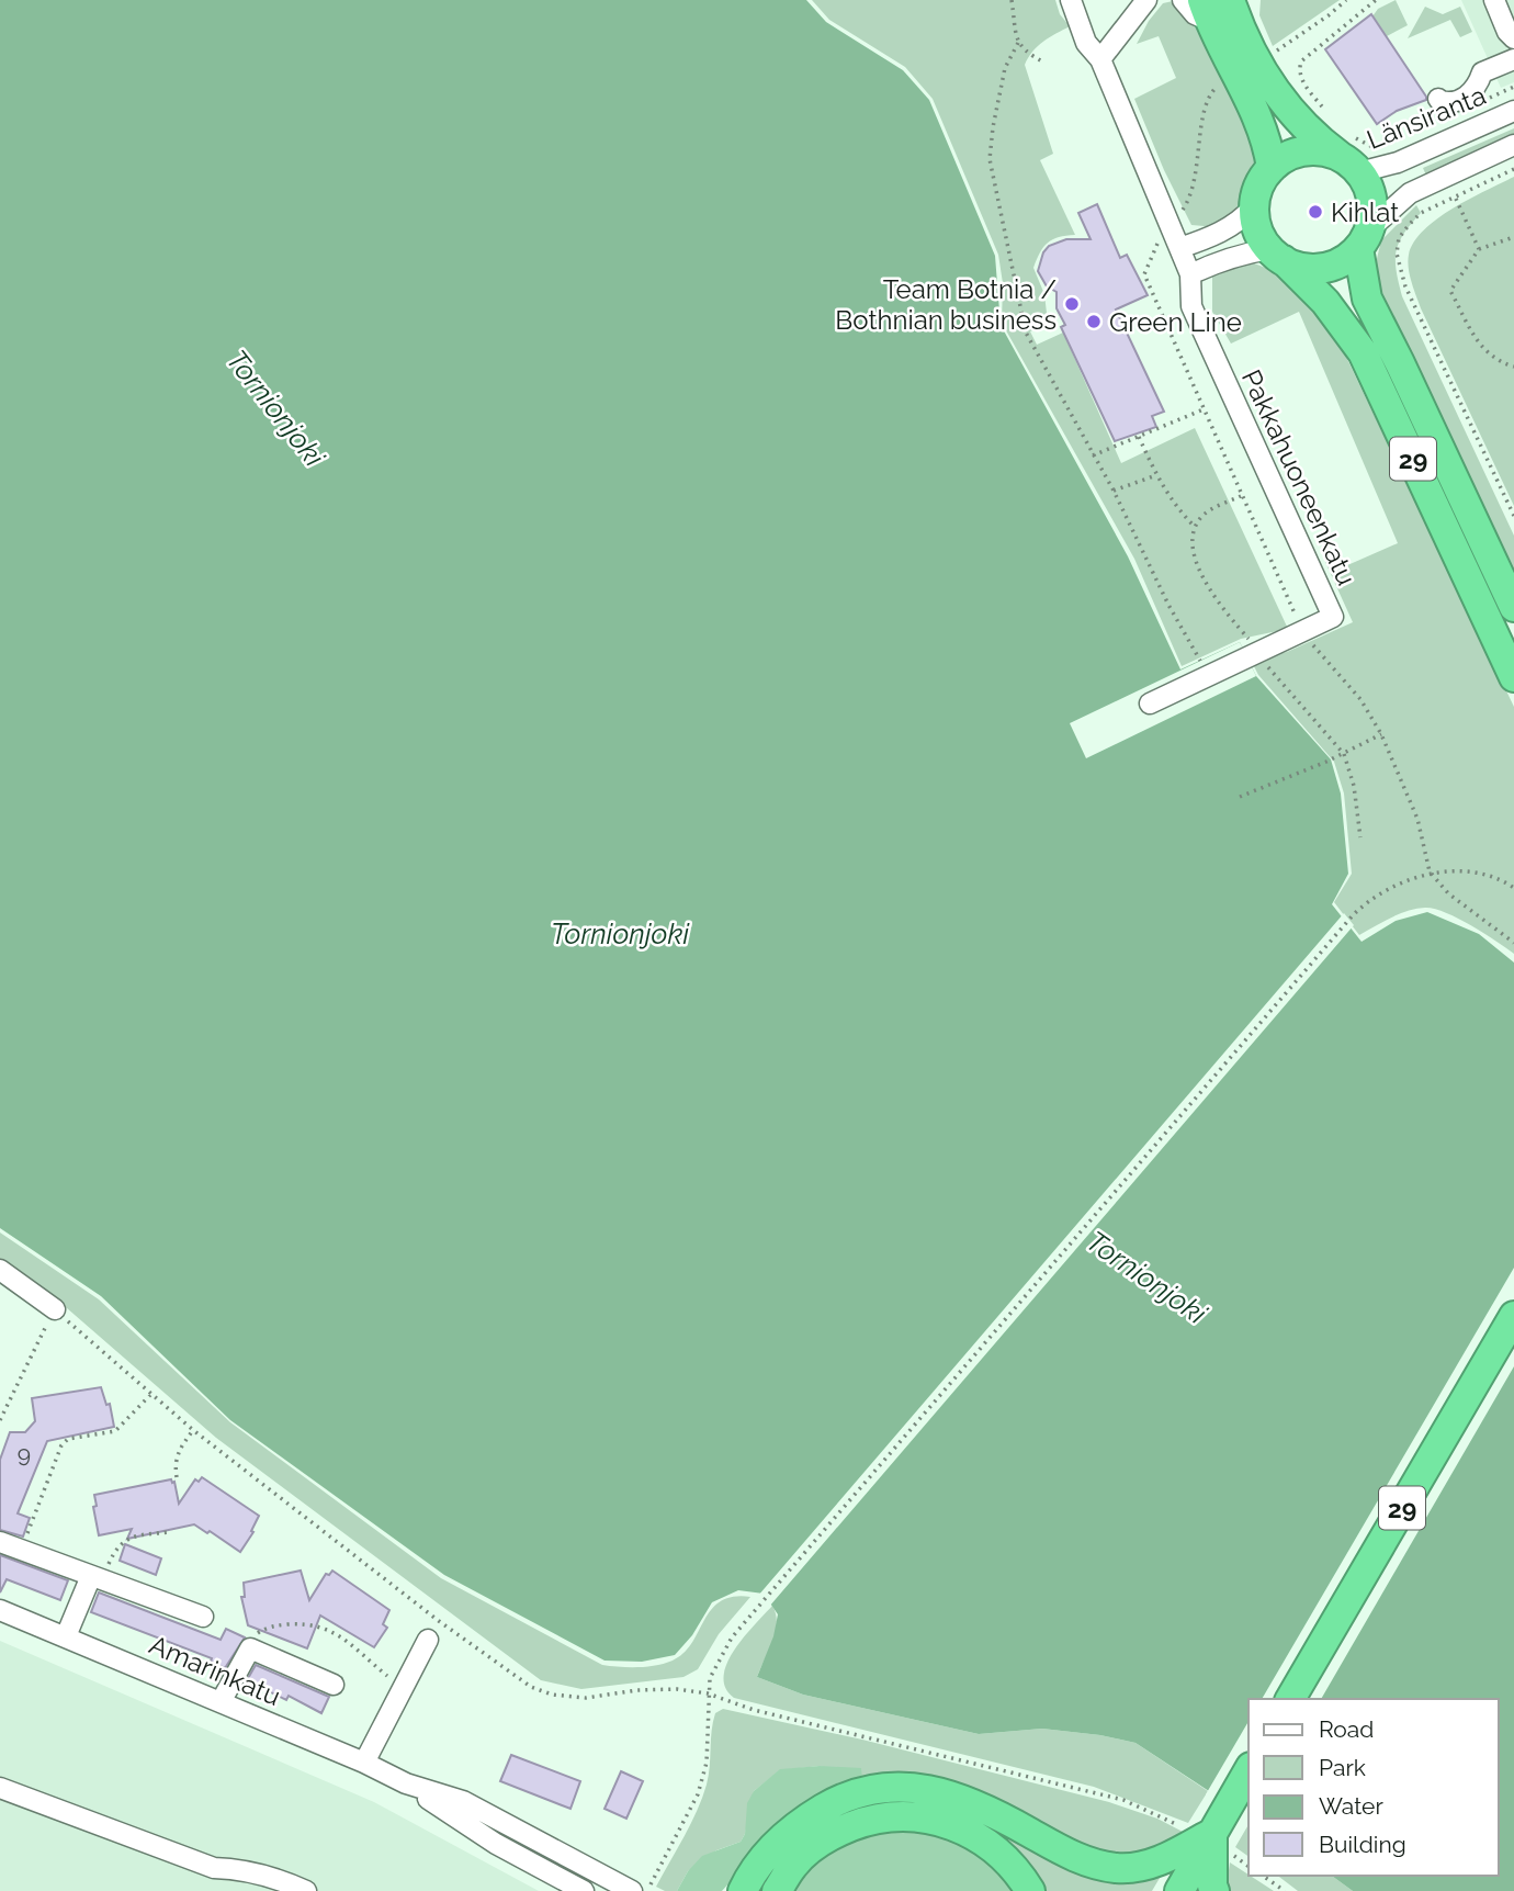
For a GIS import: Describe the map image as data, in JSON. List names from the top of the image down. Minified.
{"streets":{"highway":["29"],"street":["Länsiranta","Pakkahuoneenkatu","Amarinkatu"]},"crossings":[["Länsiranta","29"]],"water":["Tornionjoki"],"places":["Kihlat","Team Botnia / Bothnian business","Green Line"],"house_numbers":["9"],"legend":["Road","Park","Water","Building"]}
